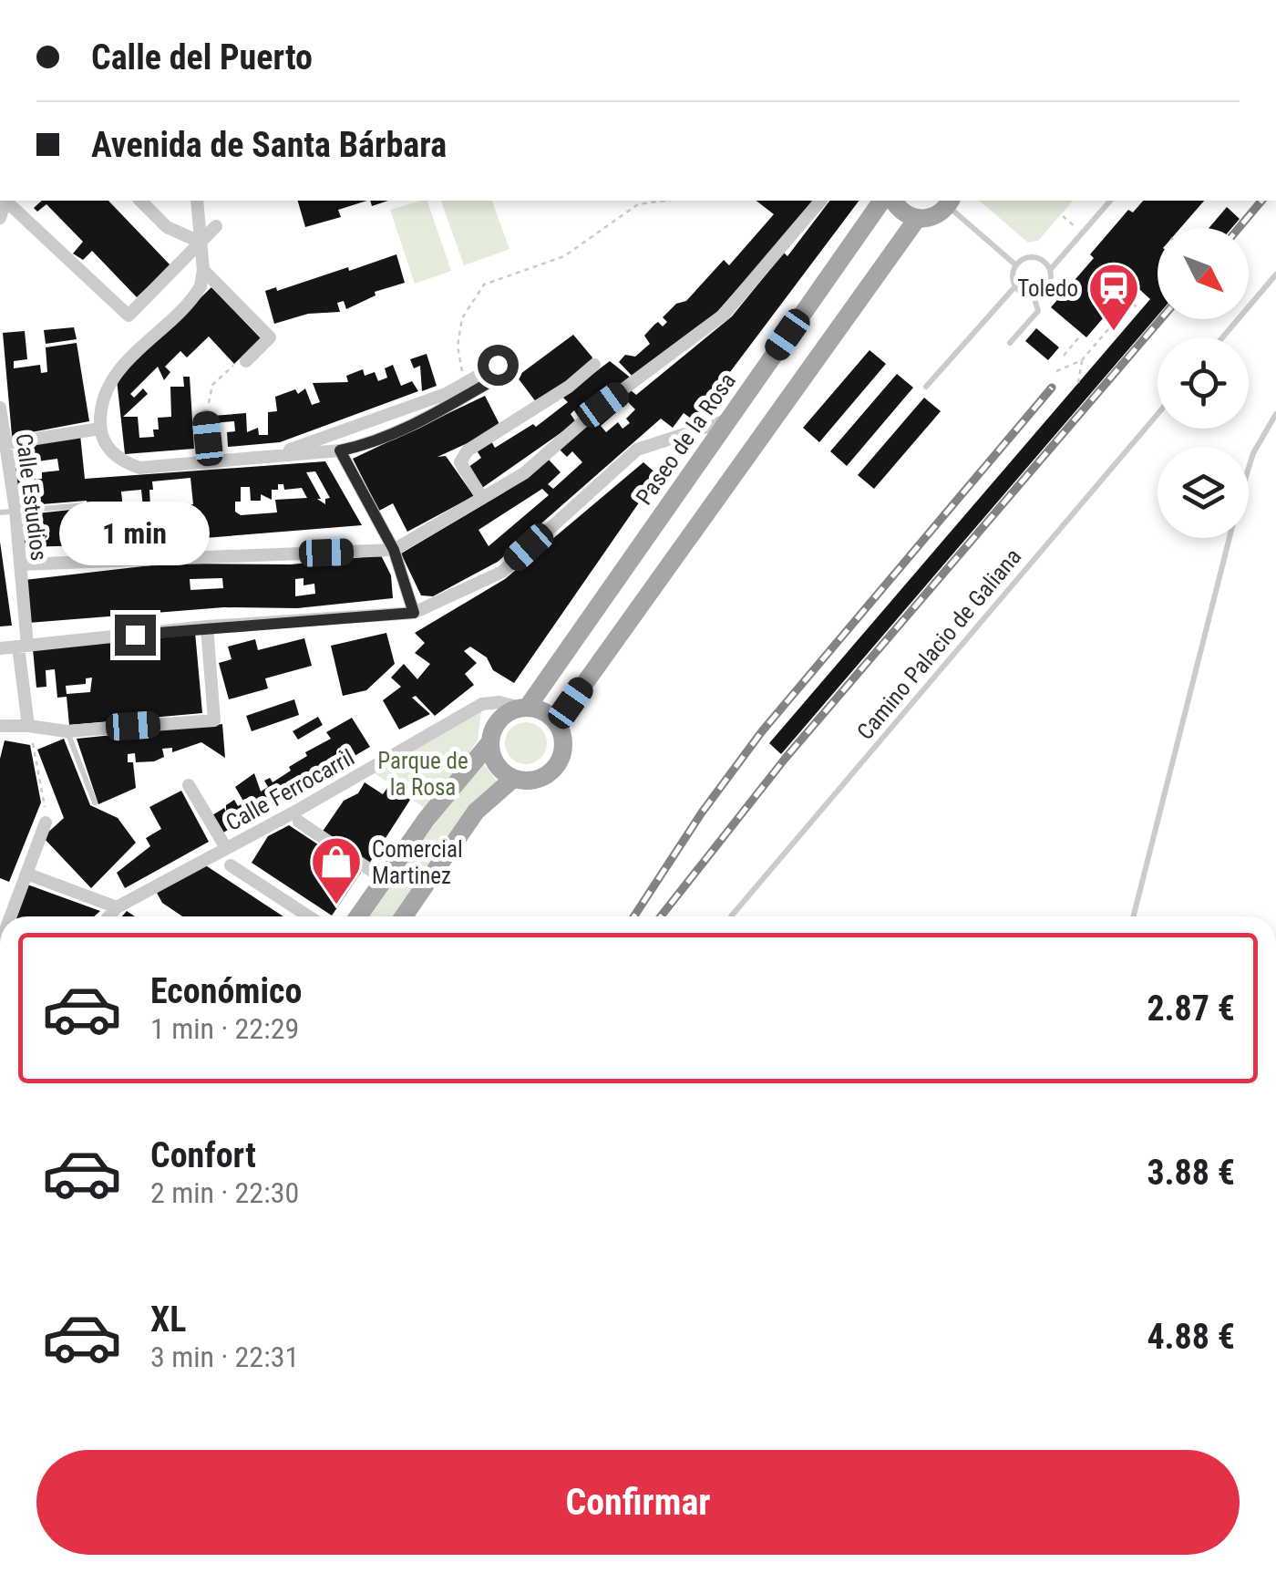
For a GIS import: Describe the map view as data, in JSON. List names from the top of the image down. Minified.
{"streets":{"main road":["Paseo de la Rosa"],"street":["Calle Estudios","Calle Ferrocarril"],"lane":["Camino Palacio de Galiana"]},"crossings":[["Paseo de la Rosa","Calle Ferrocarril"]],"parks":["Parque de la Rosa"],"places":{"station":["Toledo"],"shop":["Comercial Martinez"]},"north":"bottom right","page":{"banner":["Calle del Puerto","Avenida de Santa Bárbara"],"bubble":"1 min","list":[{"name":"Económico","note":"1 min · 22:29","value":"2.87 €"},{"name":"Confort","note":"2 min · 22:30","value":"3.88 €"},{"name":"XL","note":"3 min · 22:31","value":"4.88 €"}],"buttons":"Confirmar"}}
